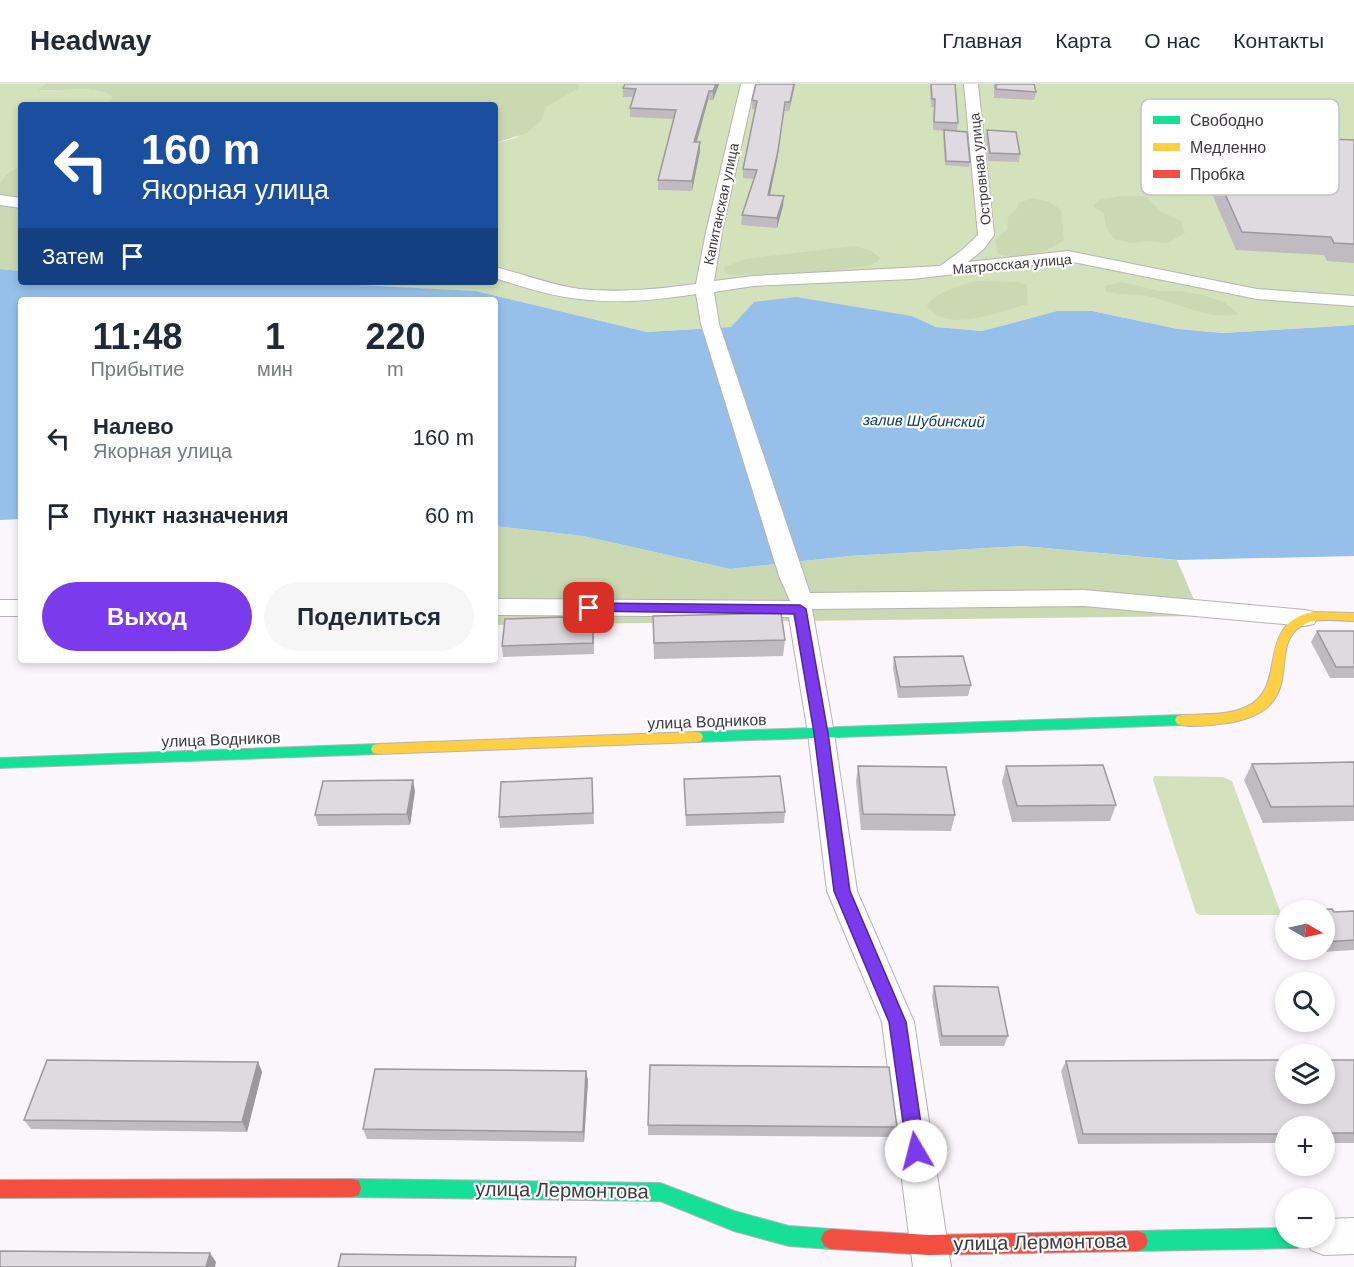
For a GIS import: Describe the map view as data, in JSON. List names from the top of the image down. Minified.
{"streets":{"street":["Островная улица","Капитанская улица","Матросская улица","улица Водников","улица Лермонтова"]},"crossings":[["Островная улица","Матросская улица"],["Капитанская улица","Матросская улица"],["Капитанская улица","улица Водников"],["Капитанская улица","улица Лермонтова"]],"water":["залив Шубинский"],"legend":["Свободно","Медленно","Пробка"],"north":"right","page":{"header":"Headway","nav":["Главная","Карта","О нас","Контакты"],"turn":["160 m","Якорная улица"],"then":"Затем","eta":["11:48","Прибытие","1","мин","220","m"],"list":[{"name":"Налево","note":"Якорная улица","value":"160 m"},{"name":"Пункт назначения","value":"60 m"}],"buttons":["Выход","Поделиться"],"map_buttons":["+","−"]}}
